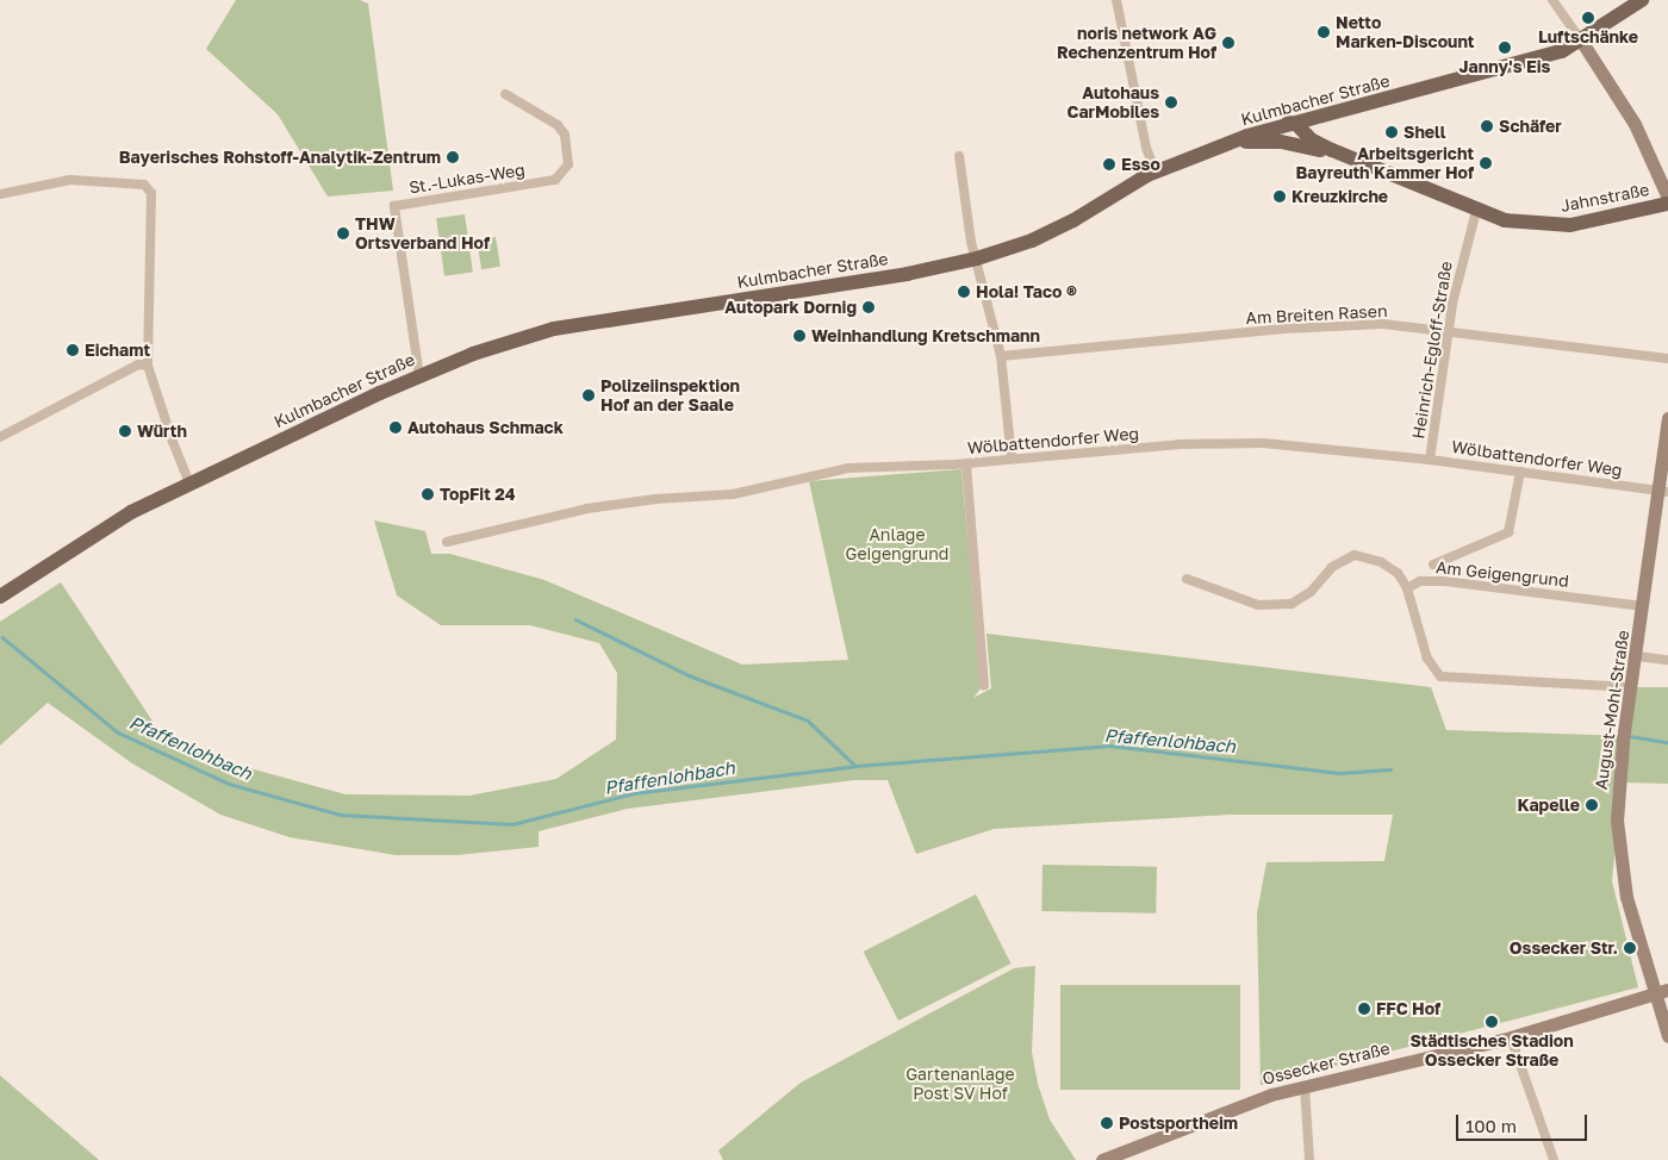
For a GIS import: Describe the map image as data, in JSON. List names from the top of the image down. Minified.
{"streets":{"main road":["Kulmbacher Straße","Jahnstraße","August-Mohl-Straße","Ossecker Straße"],"street":["St.-Lukas-Weg","Am Breiten Rasen","Heinrich-Egloff-Straße","Wölbattendorfer Weg","Am Geigengrund"]},"crossings":[["Kulmbacher Straße","St.-Lukas-Weg"],["Kulmbacher Straße","Jahnstraße"],["Jahnstraße","Heinrich-Egloff-Straße"],["Am Breiten Rasen","Heinrich-Egloff-Straße"],["Heinrich-Egloff-Straße","Wölbattendorfer Weg"],["Wölbattendorfer Weg","Am Geigengrund"],["Wölbattendorfer Weg","August-Mohl-Straße"],["Am Geigengrund","August-Mohl-Straße"],["August-Mohl-Straße","Ossecker Straße"]],"water":["Pfaffenlohbach"],"parks":["Anlage Geigengrund","Gartenanlage Post SV Hof"],"places":["Luftschänke","Netto Marken-Discount","noris network AG Rechenzentrum Hof","Janny's Eis","Autohaus CarMobiles","Schäfer","Shell","Bayerisches Rohstoff-Analytik-Zentrum","Arbeitsgericht Bayreuth Kammer Hof","Esso","Kreuzkirche","THW Ortsverband Hof","Hola! Taco ®","Autopark Dornig","Weinhandlung Kretschmann","Eichamt","Polizeiinspektion Hof an der Saale","Autohaus Schmack","Würth","TopFit 24","Kapelle","Ossecker Str.","FFC Hof","Städtisches Stadion Ossecker Straße","Postsportheim"],"scale_bar":"100 m"}
